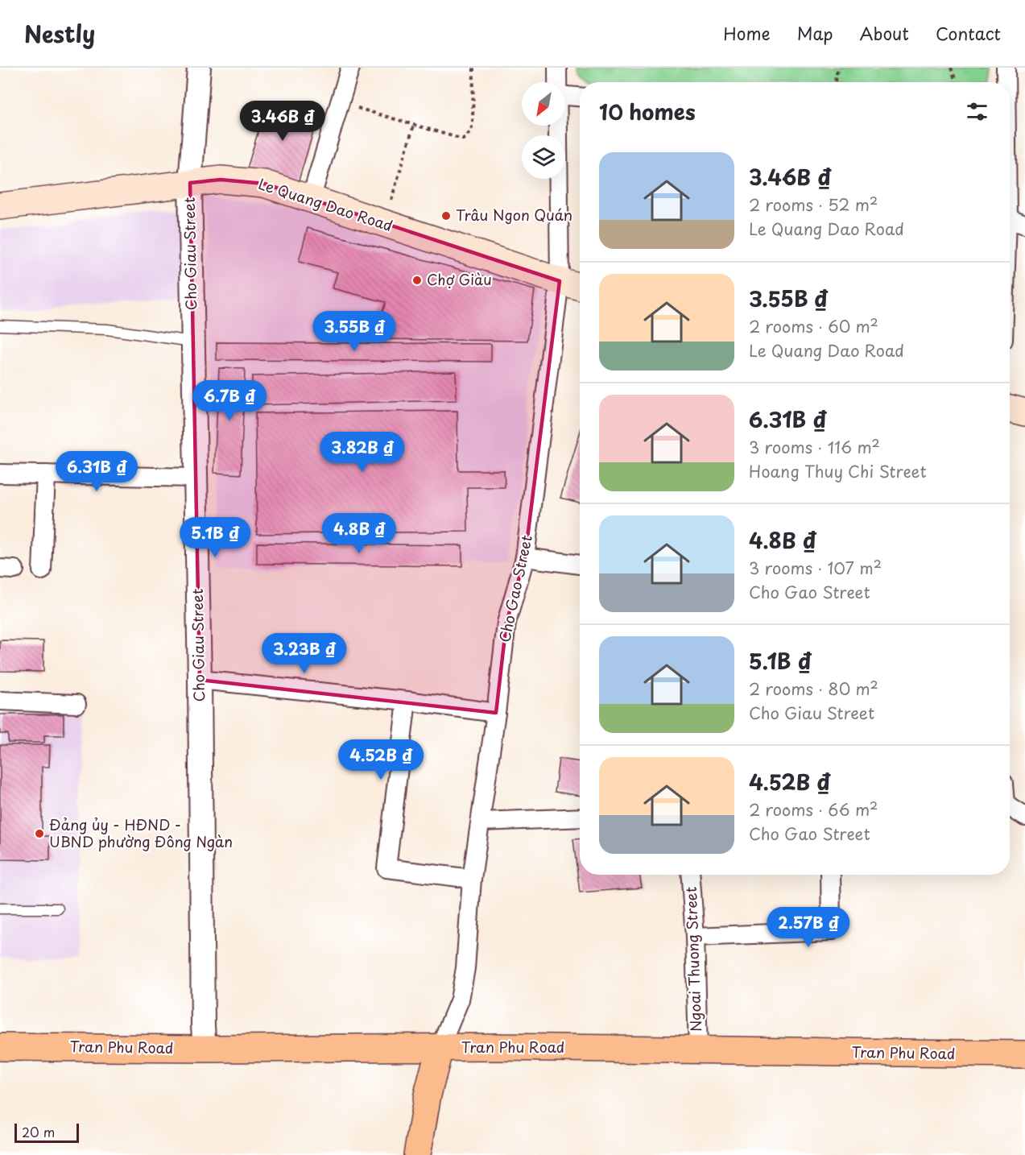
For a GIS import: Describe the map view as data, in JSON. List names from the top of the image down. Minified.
{"streets":{"main road":["Le Quang Dao Road","Tran Phu Road"],"street":["Cho Giau Street","Cho Gao Street","Ngoai Thuong Street"]},"crossings":[["Le Quang Dao Road","Cho Giau Street"],["Le Quang Dao Road","Cho Gao Street"],["Cho Giau Street","Tran Phu Road"],["Cho Gao Street","Tran Phu Road"],["Ngoai Thuong Street","Tran Phu Road"]],"places":["Trâu Ngon Quán","Chợ Giàu","Đảng ủy - HĐND - UBND phường Đông Ngàn"],"scale_bar":"20 m","north":"bottom left","page":{"header":"Nestly","nav":["Home","Map","About","Contact"],"heading":"10 homes","price":["3.46B ₫","3.55B ₫","6.7B ₫","3.82B ₫","6.31B ₫","4.8B ₫","5.1B ₫","3.23B ₫","4.52B ₫","2.57B ₫"],"list":[{"name":"3.46B ₫","note":"2 rooms · 52 m² · Le Quang Dao Road"},{"name":"3.55B ₫","note":"2 rooms · 60 m² · Le Quang Dao Road"},{"name":"6.31B ₫","note":"3 rooms · 116 m² · Hoang Thuy Chi Street"},{"name":"4.8B ₫","note":"3 rooms · 107 m² · Cho Gao Street"},{"name":"5.1B ₫","note":"2 rooms · 80 m² · Cho Giau Street"},{"name":"4.52B ₫","note":"2 rooms · 66 m² · Cho Gao Street"}],"scale":"20 m"}}
